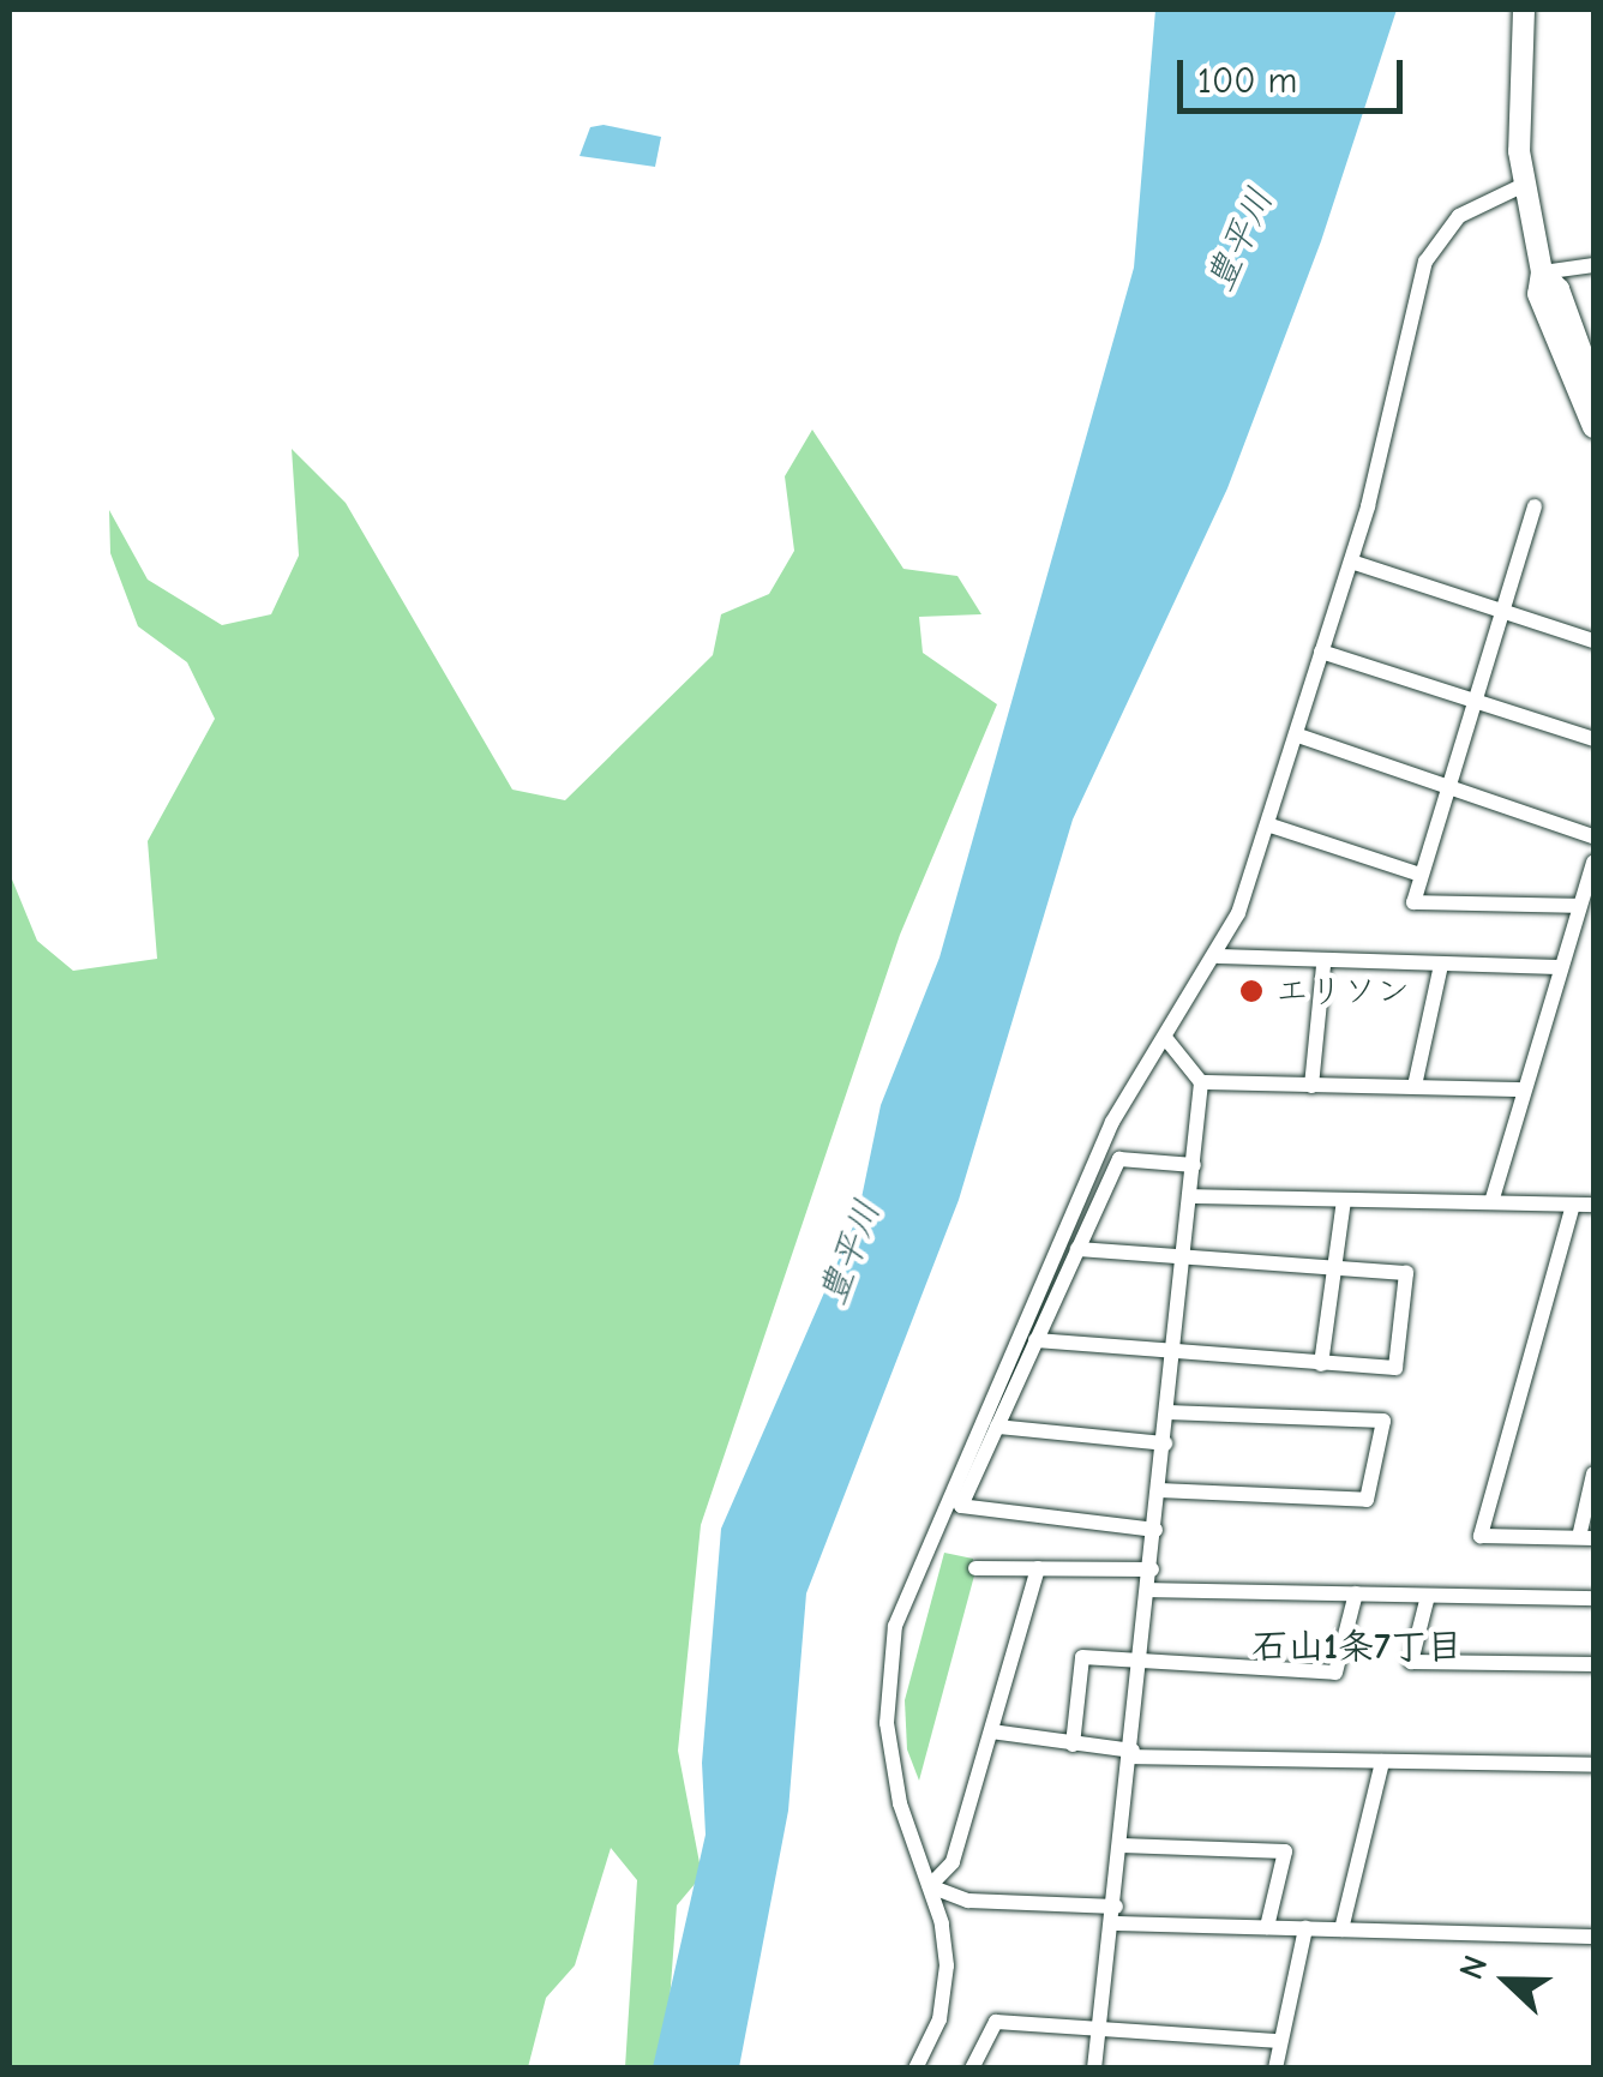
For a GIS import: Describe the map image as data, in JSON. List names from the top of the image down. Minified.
{"districts":["石山1条7丁目"],"water":["豊平川"],"places":["エリソン"],"scale_bar":"100 m","north":"left"}
